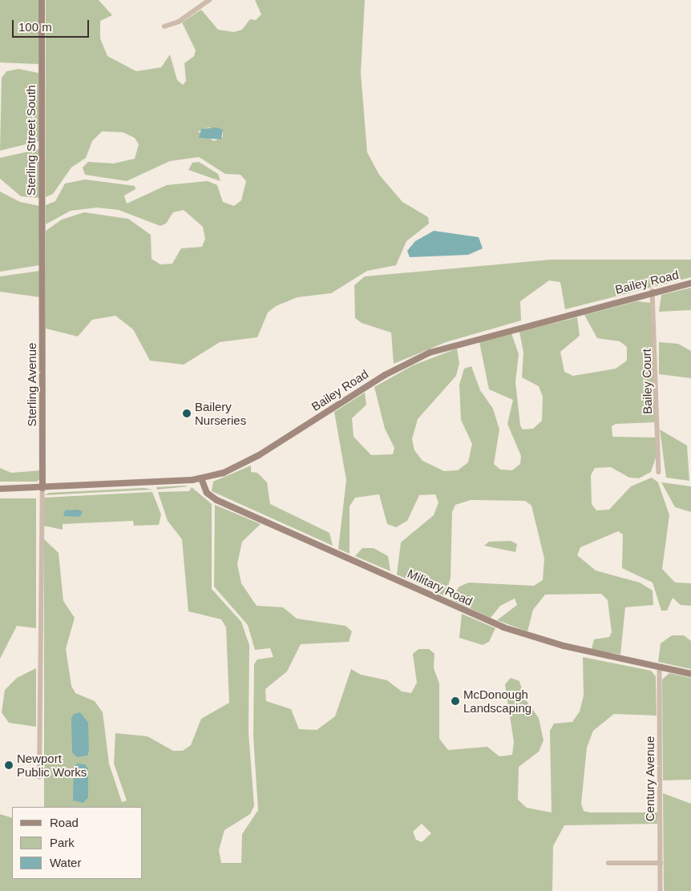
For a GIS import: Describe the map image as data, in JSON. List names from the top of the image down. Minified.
{"streets":{"street":["Sterling Street South","Bailey Road","Bailey Court","Sterling Avenue","Military Road","Century Avenue"]},"crossings":[["Sterling Street South","Sterling Avenue"],["Bailey Road","Bailey Court"],["Bailey Road","Sterling Avenue"],["Bailey Road","Military Road"],["Military Road","Century Avenue"]],"places":["Bailery Nurseries","McDonough Landscaping","Newport Public Works"],"legend":["Road","Park","Water"],"scale_bar":"100 m"}
